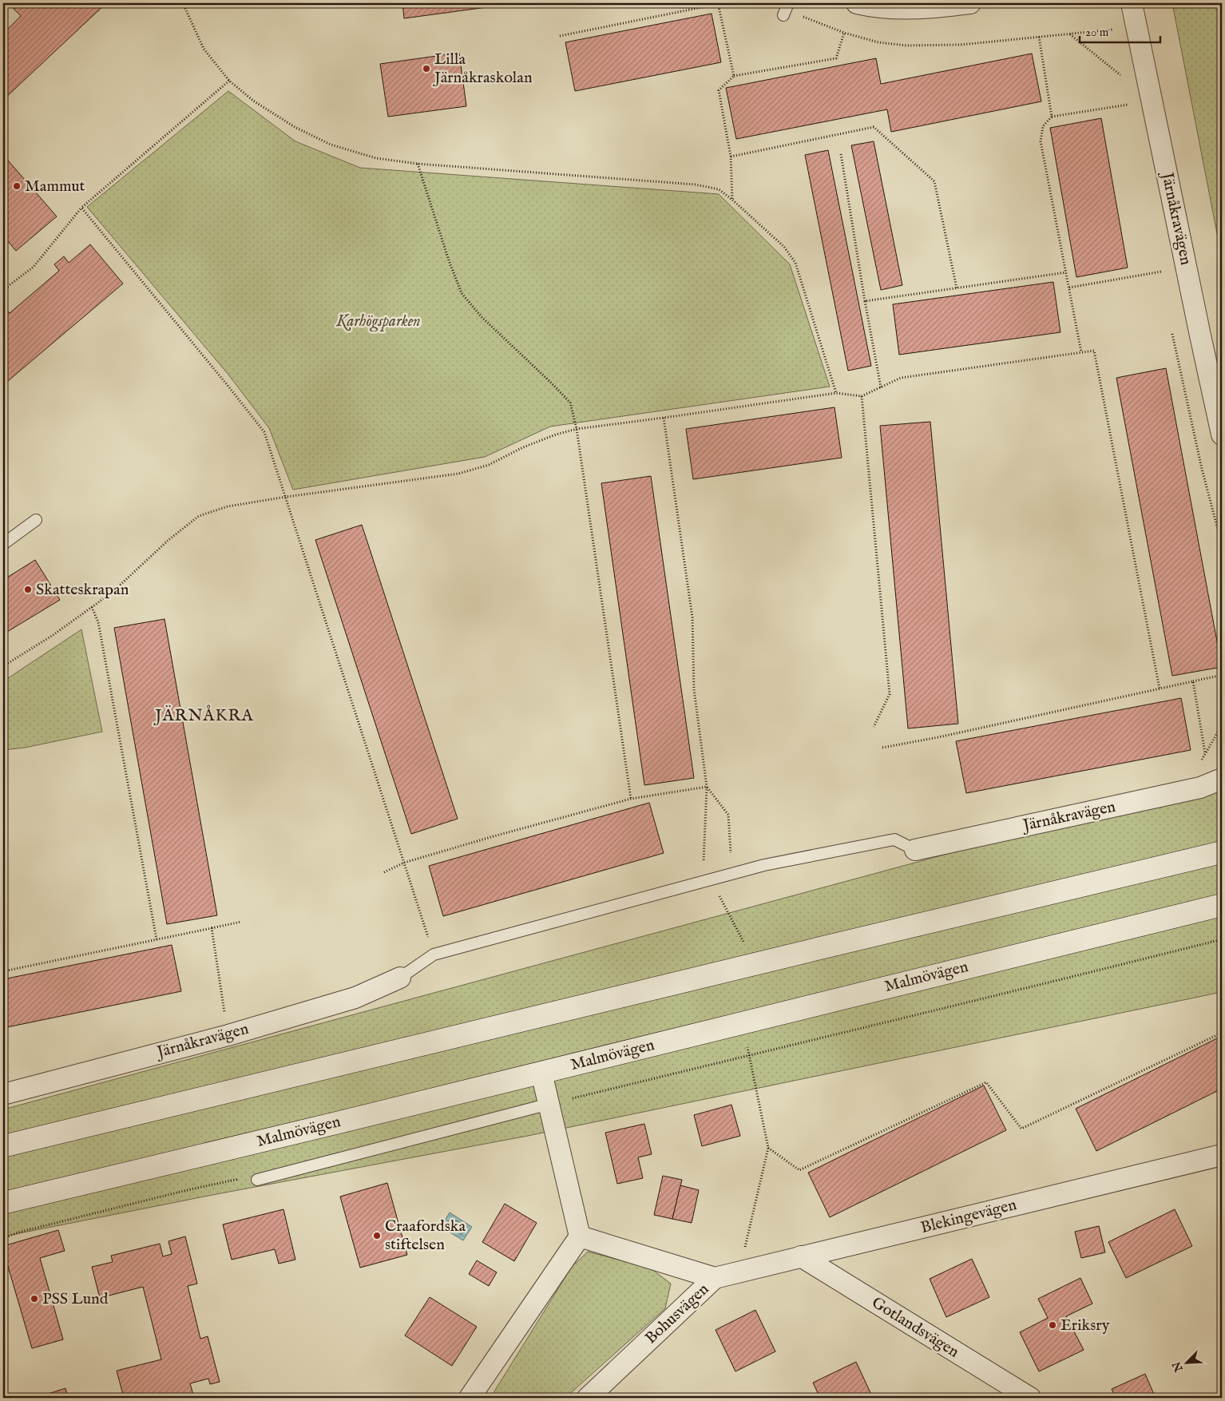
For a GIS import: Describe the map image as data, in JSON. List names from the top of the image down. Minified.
{"streets":{"main road":["Malmövägen"],"street":["Järnåkravägen","Blekingevägen","Bohusvägen","Gotlandsvägen"]},"crossings":[["Blekingevägen","Bohusvägen"],["Blekingevägen","Gotlandsvägen"]],"districts":["JÄRNÅKRA"],"parks":["Karhögsparken"],"places":["Lilla Järnåkraskolan","Mammut","Skatteskrapan","Craafordska stiftelsen","PSS Lund","Eriksry"],"scale_bar":"20 m","north":"bottom left"}
